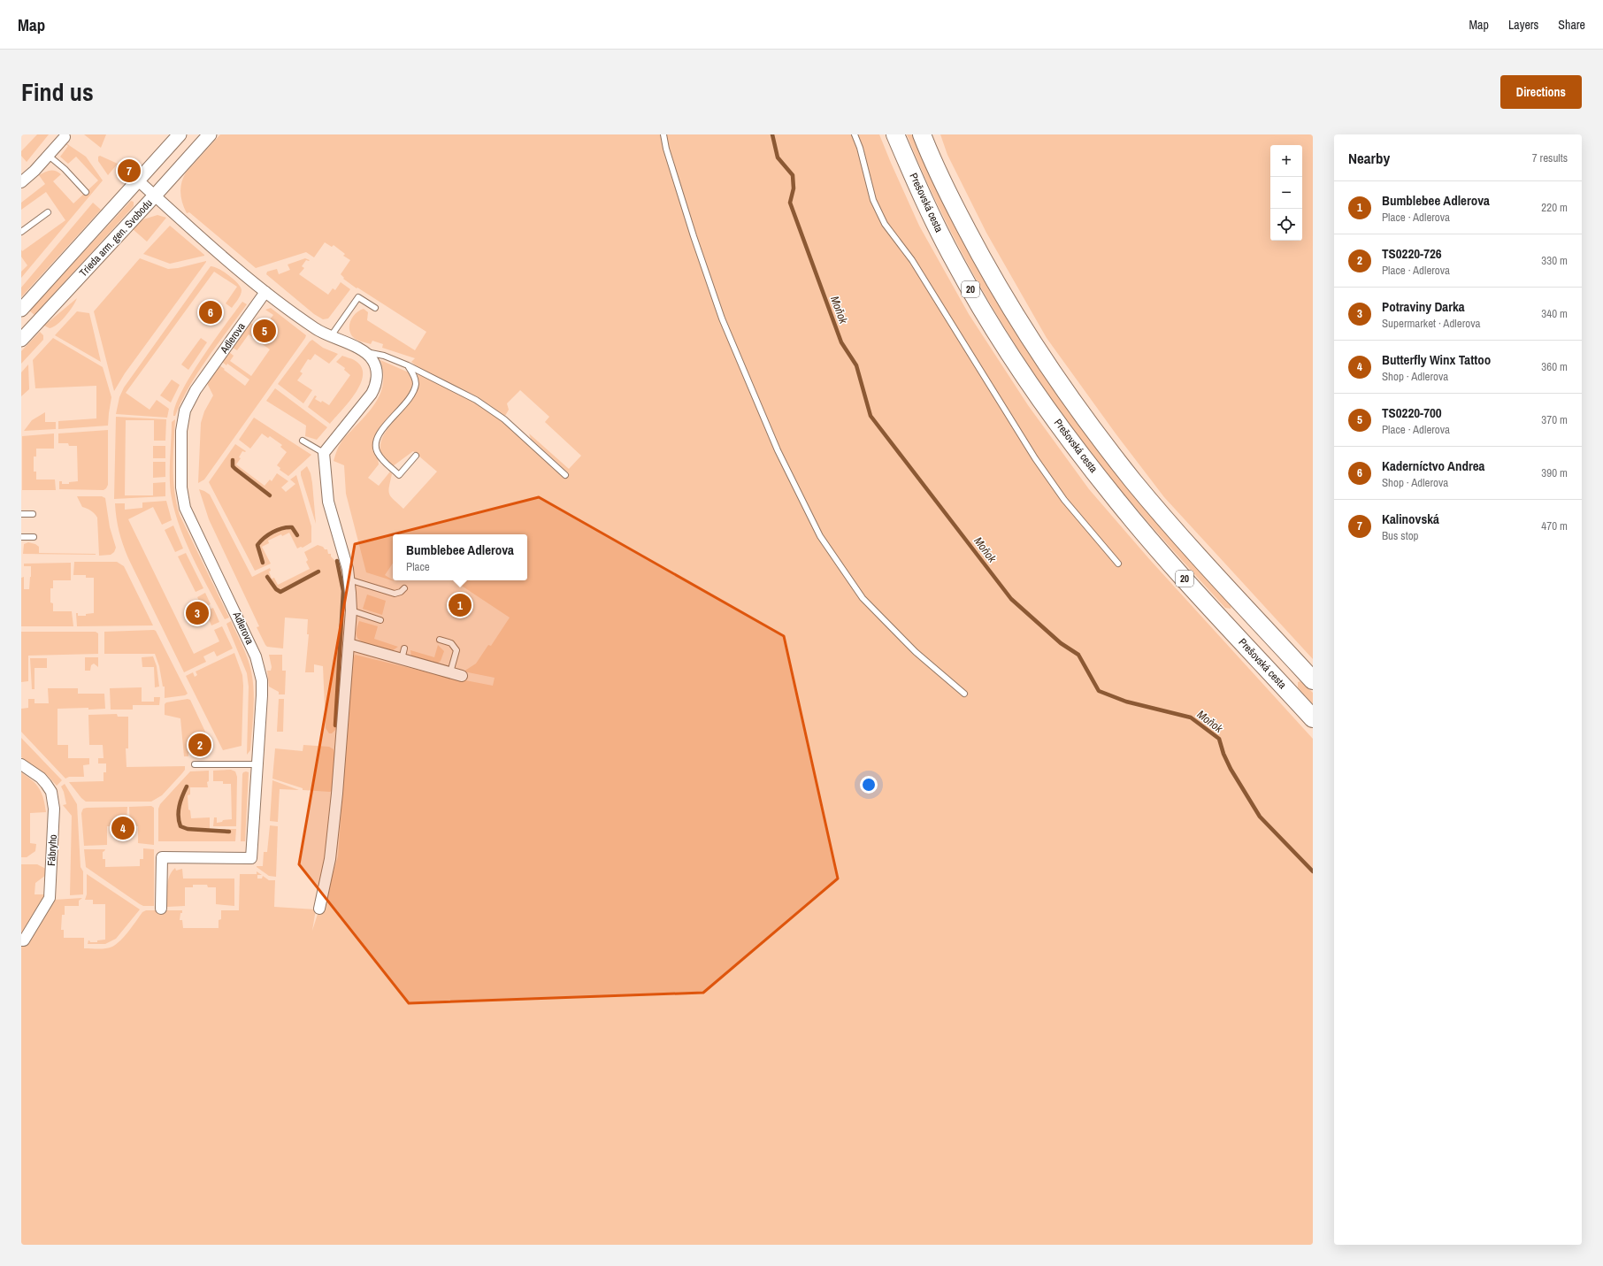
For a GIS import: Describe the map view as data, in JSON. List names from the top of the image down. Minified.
{"streets":{"highway":["Prešovská cesta","20"],"street":["Trieda arm. gen. Svobodu","Adlerova","Fábryho"]},"water":["Moňok"],"page":{"header":"Map","nav":["Map","Layers","Share"],"title":"Find us","buttons":"Directions","heading":["Nearby","7 results"],"map_buttons":["+","−"],"pins":["7","6","5","1","3","2","4"],"list":[{"mark":"1","name":"Bumblebee Adlerova","note":"Place · Adlerova","value":"220 m"},{"mark":"2","name":"TS0220-726","note":"Place · Adlerova","value":"330 m"},{"mark":"3","name":"Potraviny Darka","note":"Supermarket · Adlerova","value":"340 m"},{"mark":"4","name":"Butterfly Winx Tattoo","note":"Shop · Adlerova","value":"360 m"},{"mark":"5","name":"TS0220-700","note":"Place · Adlerova","value":"370 m"},{"mark":"6","name":"Kaderníctvo Andrea","note":"Shop · Adlerova","value":"390 m"},{"mark":"7","name":"Kalinovská","note":"Bus stop","value":"470 m"}],"popup":["Bumblebee Adlerova","Place"]}}
